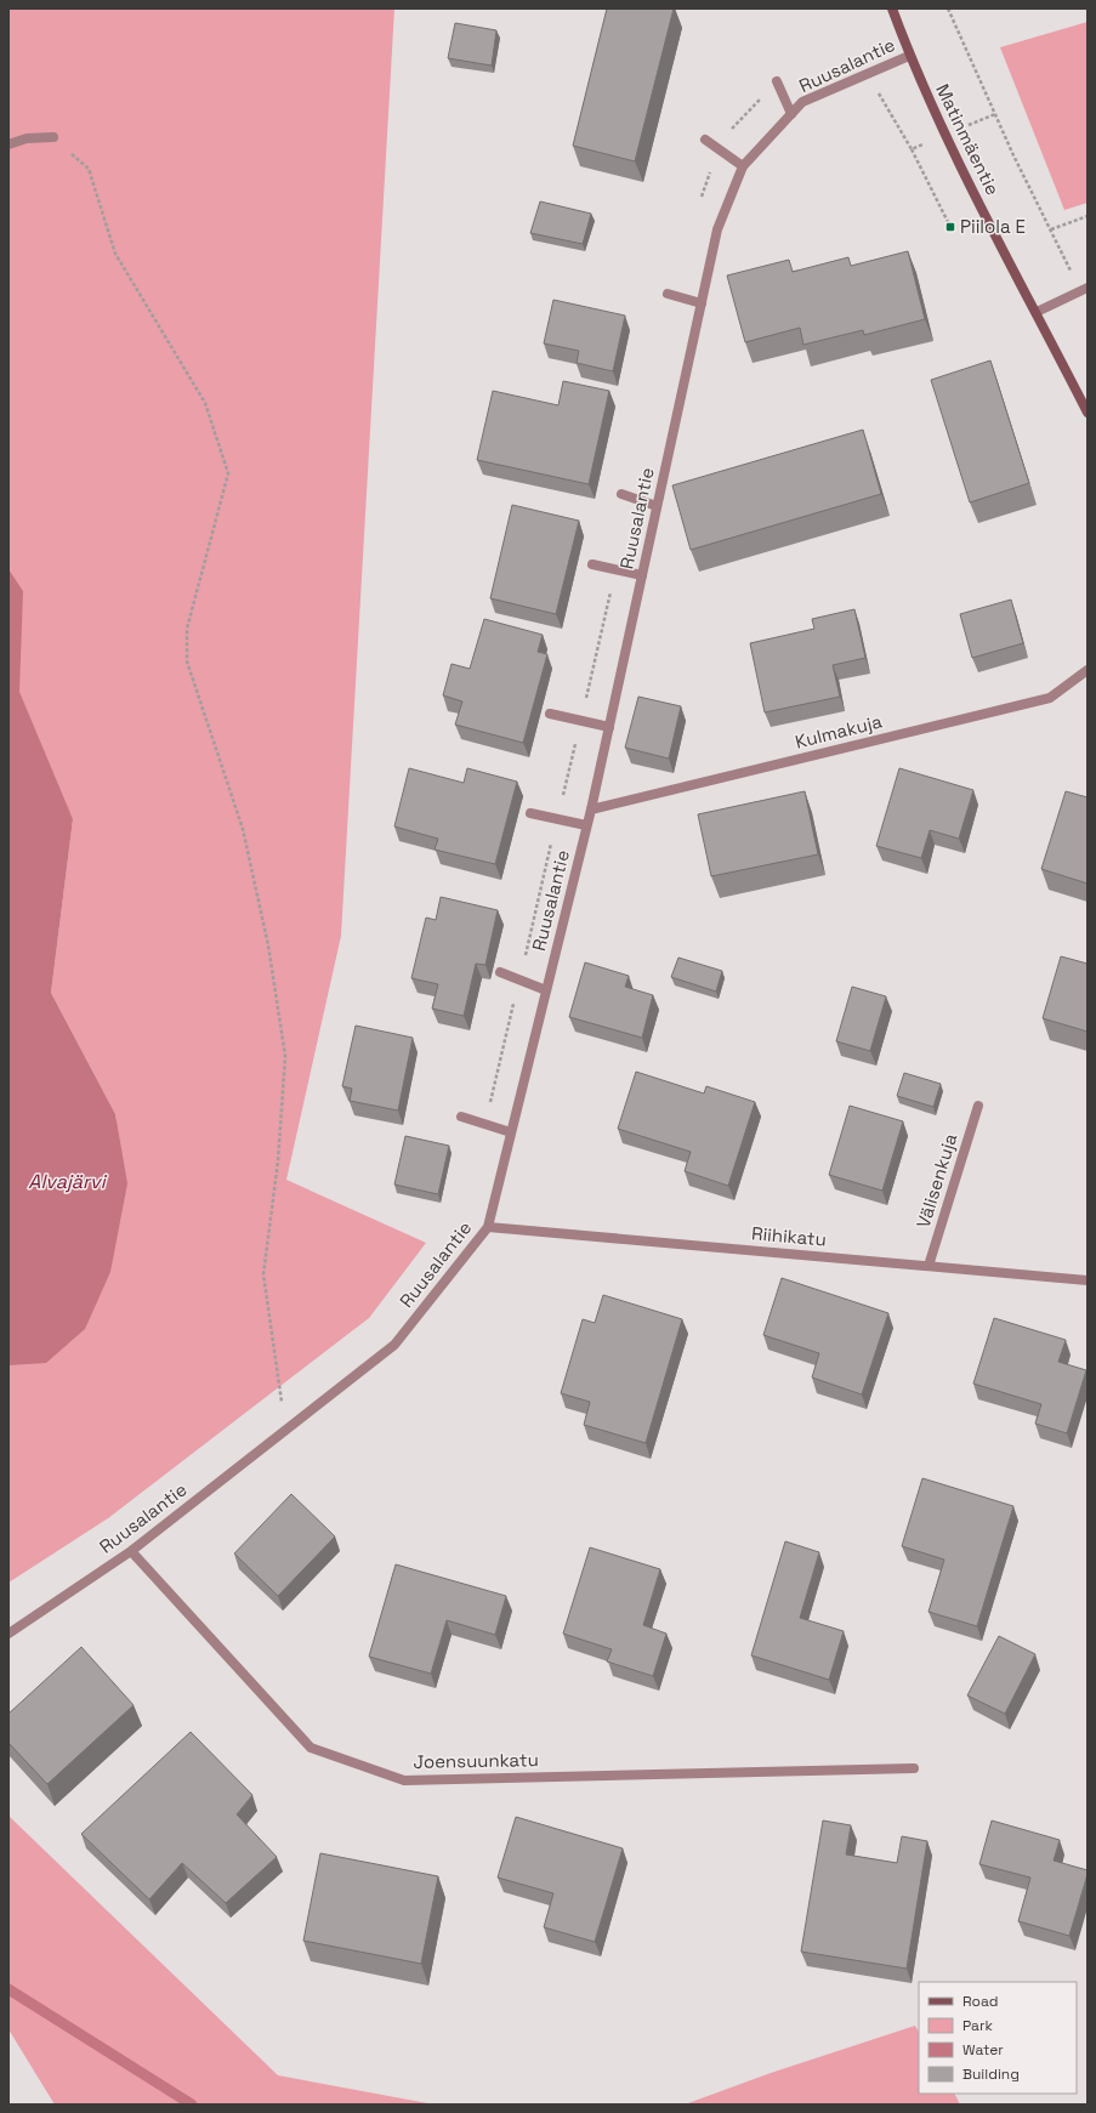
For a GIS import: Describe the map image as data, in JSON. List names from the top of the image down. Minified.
{"streets":{"main road":["Matinmäentie"],"street":["Ruusalantie","Kulmakuja","Välisenkuja","Riihikatu","Joensuunkatu"]},"crossings":[["Ruusalantie","Matinmäentie"],["Ruusalantie","Kulmakuja"],["Ruusalantie","Riihikatu"],["Ruusalantie","Joensuunkatu"],["Välisenkuja","Riihikatu"]],"water":["Alvajärvi"],"places":{"transit":["Piilola E"]},"legend":["Road","Park","Water","Building"]}
